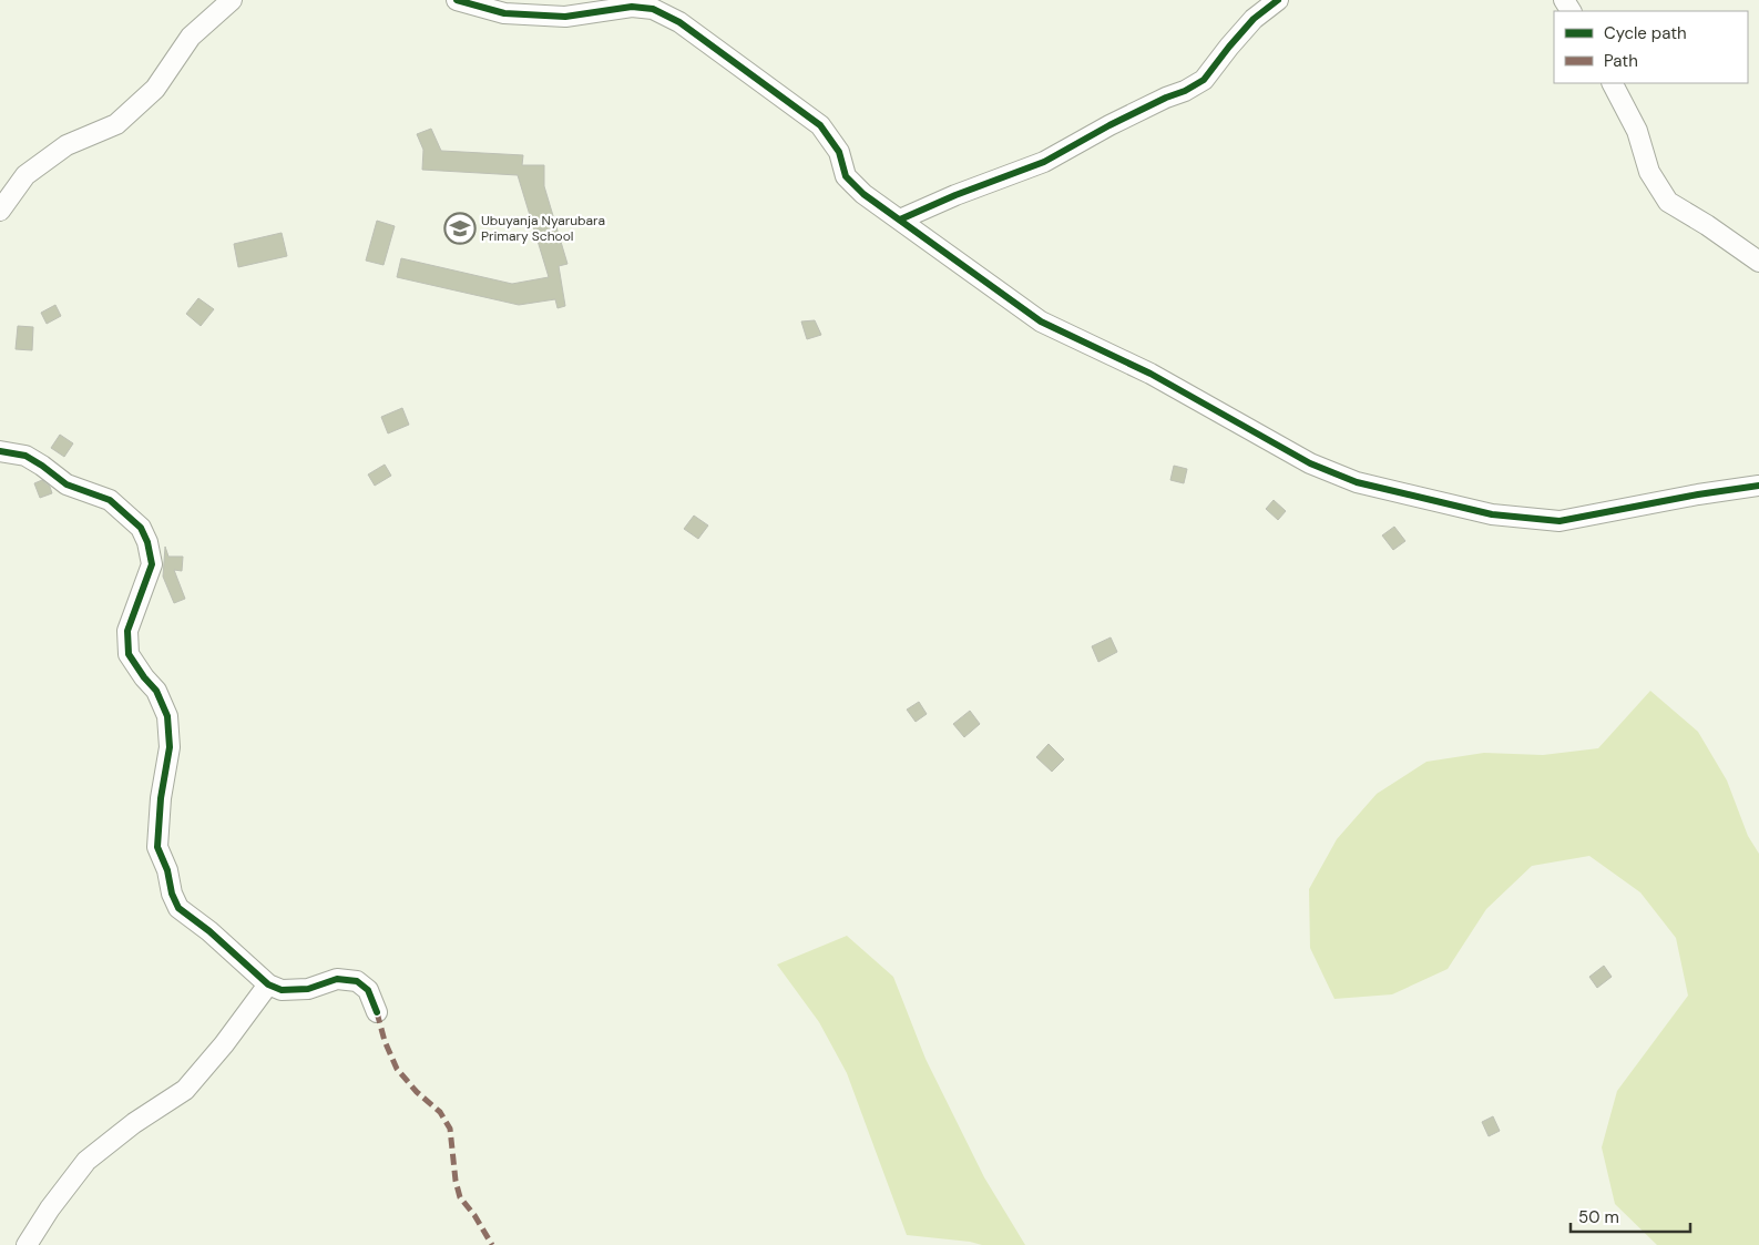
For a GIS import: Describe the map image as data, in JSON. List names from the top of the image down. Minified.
{"places":{"school or university":["Ubuyanja Nyarubara Primary School"]},"legend":["Cycle path","Path"],"scale_bar":"50 m"}
